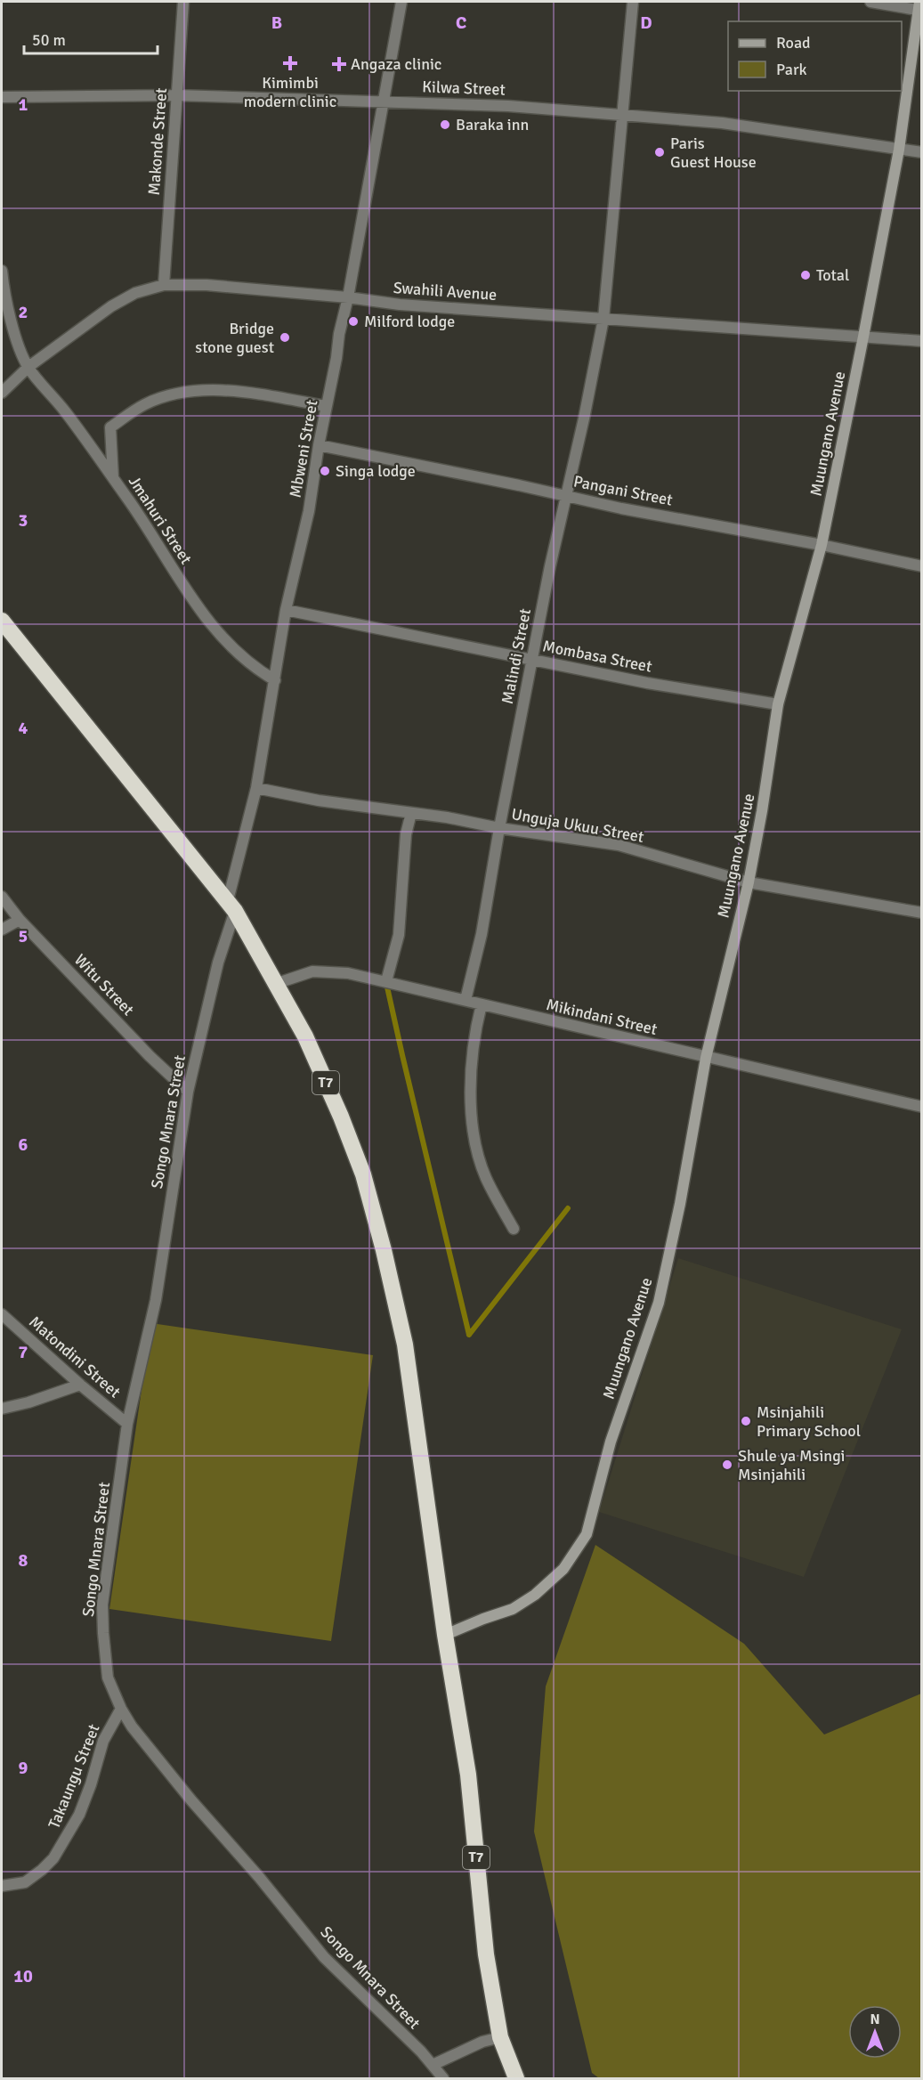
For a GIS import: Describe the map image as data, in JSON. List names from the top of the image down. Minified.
{"streets":{"highway":["T7"],"main road":["Muungano Avenue"],"street":["Kilwa Street","Makonde Street","Swahili Avenue","Mbweni Street","Pangani Street","Jmahuri Street","Malindi Street","Mombasa Street","Unguja Ukuu Street","Witu Street","Mikindani Street","Songo Mnara Street","Matondini Street","Takaungu Street"]},"crossings":[["Kilwa Street","Makonde Street"],["Kilwa Street","Muungano Avenue"],["Kilwa Street","Mbweni Street"],["Kilwa Street","Malindi Street"],["Makonde Street","Swahili Avenue"],["Swahili Avenue","Muungano Avenue"],["Swahili Avenue","Mbweni Street"],["Swahili Avenue","Jmahuri Street"],["Swahili Avenue","Malindi Street"],["Muungano Avenue","Pangani Street"],["Muungano Avenue","Mombasa Street"],["Muungano Avenue","Unguja Ukuu Street"],["Muungano Avenue","Mikindani Street"],["Muungano Avenue","T7"],["Mbweni Street","Pangani Street"],["Mbweni Street","Jmahuri Street"],["Mbweni Street","Mombasa Street"],["Mbweni Street","Unguja Ukuu Street"],["Mbweni Street","T7"],["Mbweni Street","Songo Mnara Street"],["Pangani Street","Malindi Street"],["Malindi Street","Mombasa Street"],["Malindi Street","Unguja Ukuu Street"],["Malindi Street","Mikindani Street"],["Witu Street","Songo Mnara Street"],["Mikindani Street","T7"],["T7","Songo Mnara Street"],["Songo Mnara Street","Matondini Street"],["Songo Mnara Street","Takaungu Street"]],"places":{"health":["Kimimbi modern clinic","Angaza clinic"],"other":["Baraka inn","Paris Guest House","Total","Milford lodge","Bridge stone guest","Singa lodge","Msinjahili Primary School","Shule ya Msingi Msinjahili"]},"legend":["Road","Park"],"scale_bar":"50 m","north":"top","grid":{"columns":["B","C","D"],"rows":["1","2","3","4","5","6","7","8","9","10"]}}
